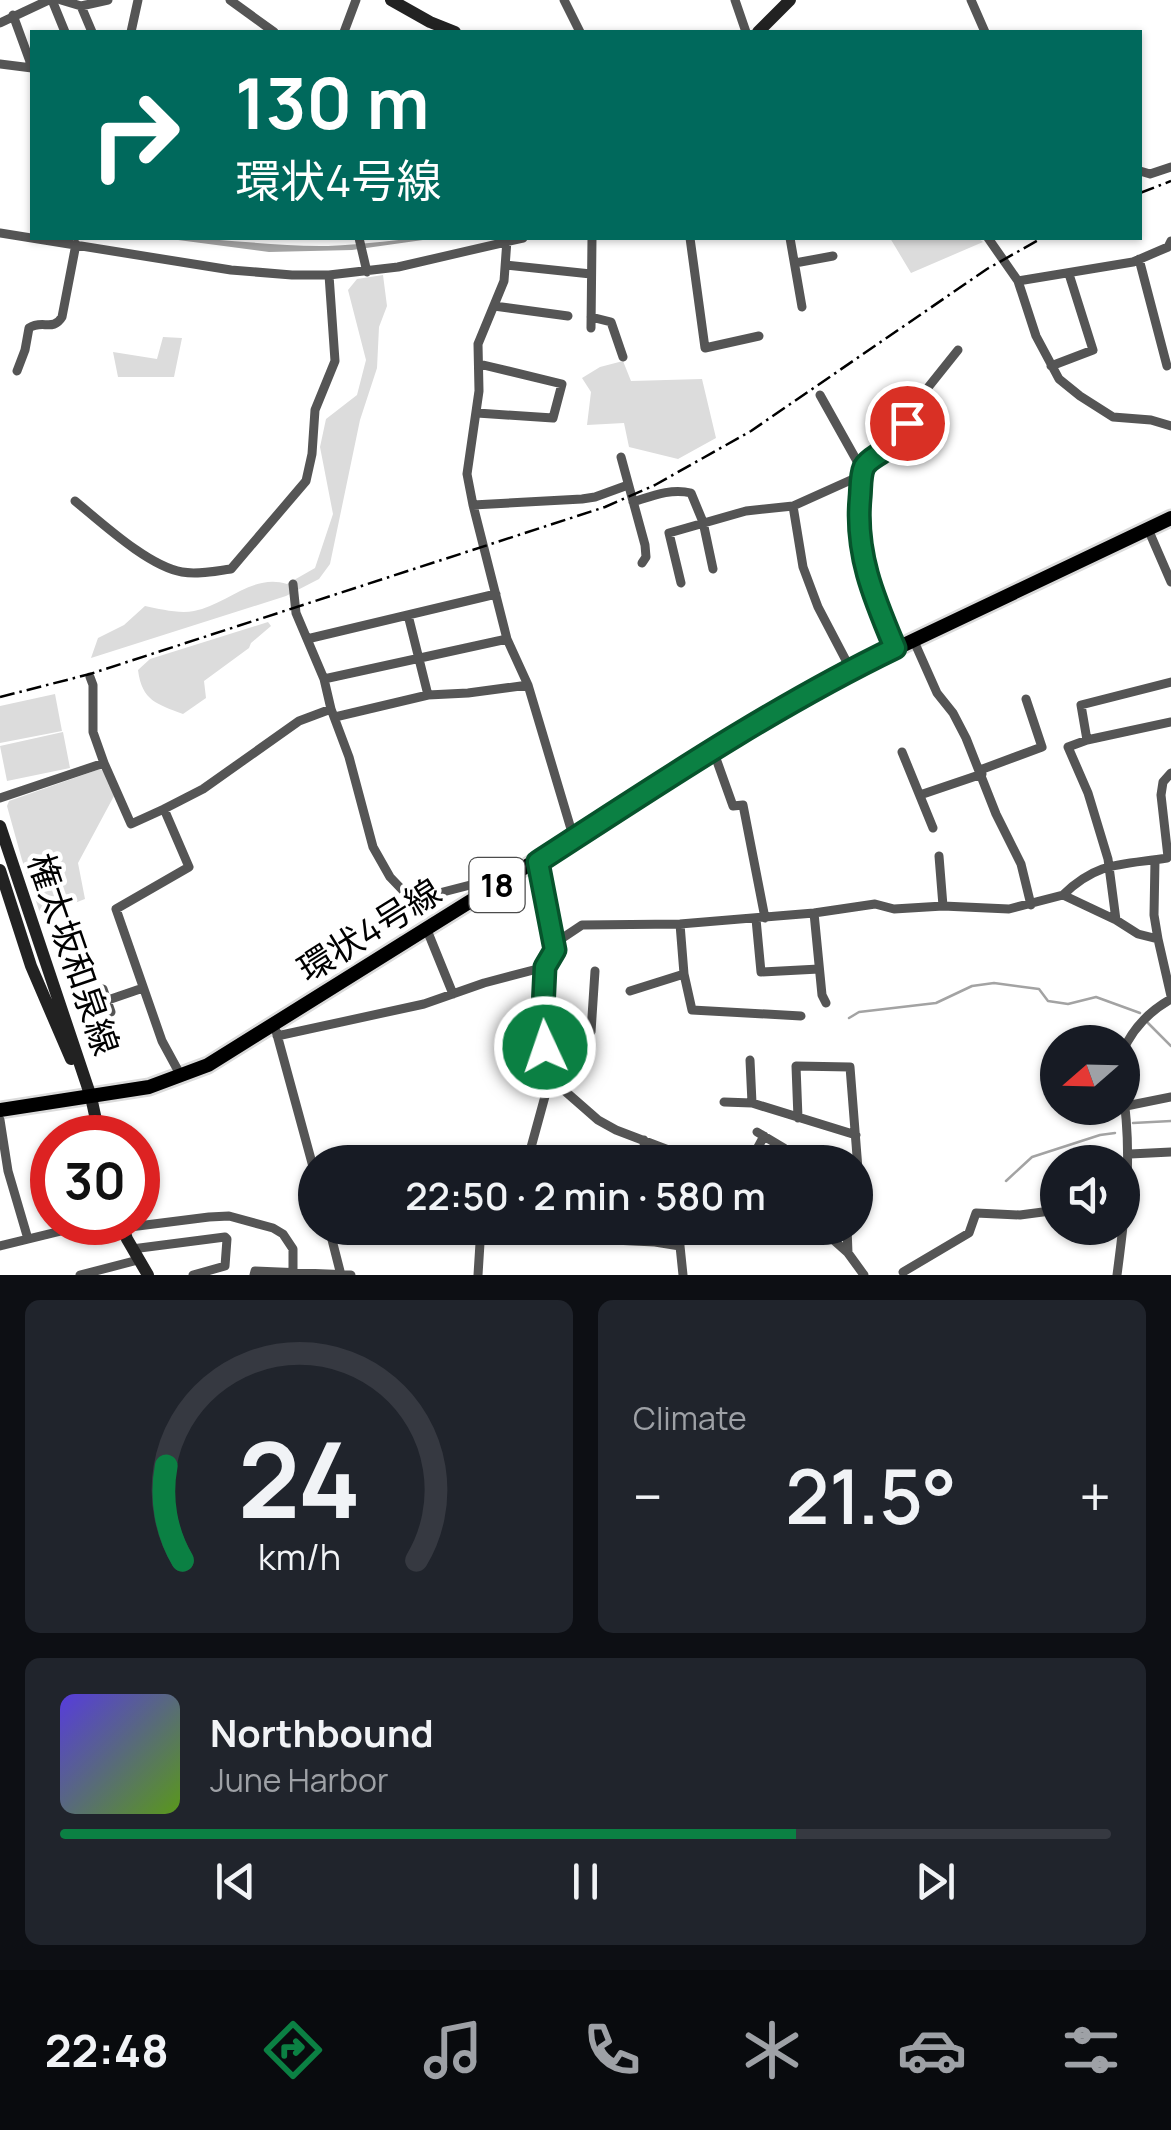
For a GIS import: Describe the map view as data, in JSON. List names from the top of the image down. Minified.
{"streets":{"main road":["18","環状4号線"],"street":["権太坂和泉線"]},"crossings":[["環状4号線","権太坂和泉線"]],"north":"left","page":{"turn":["130 m","環状4号線"],"limit":"30","trip":"22:50 · 2 min · 580 m","tile":"Climate","heat":["−","21.5°","+"],"song":["Northbound","June Harbor"],"tabs":"22:48","gauge":["24","km/h"]}}
